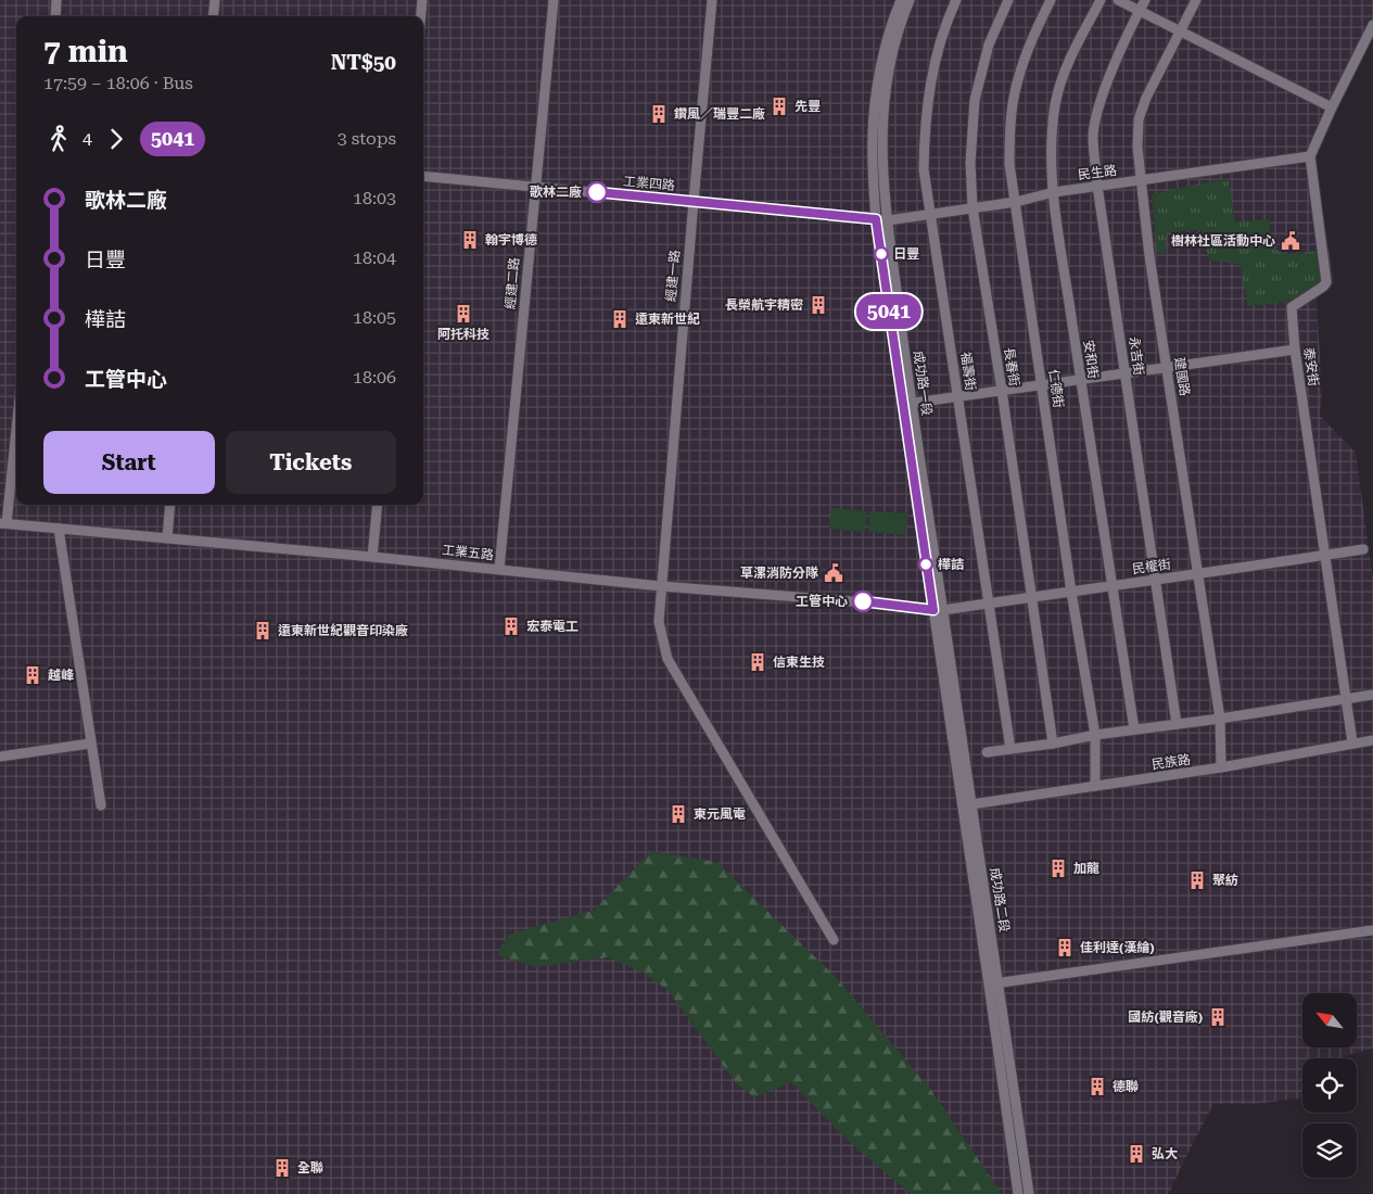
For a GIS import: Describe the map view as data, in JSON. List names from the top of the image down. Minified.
{"streets":{"street":["民生路","工業四路","經建一路","經建二路","永吉街","安和街","長春街","泰安街","福壽街","建國路","成功路一段","仁德街","工業五路","民權街","民族路","成功路二段"]},"crossings":[["民生路","工業四路"],["民生路","永吉街"],["民生路","安和街"],["民生路","長春街"],["民生路","泰安街"],["民生路","福壽街"],["民生路","建國路"],["民生路","成功路一段"],["民生路","仁德街"],["工業四路","經建一路"],["工業四路","經建二路"],["工業四路","成功路一段"],["經建一路","工業五路"],["經建二路","工業五路"],["永吉街","民權街"],["安和街","民權街"],["長春街","民權街"],["泰安街","民權街"],["泰安街","民族路"],["福壽街","民權街"],["建國路","民權街"],["建國路","民族路"],["成功路一段","工業五路"],["成功路一段","民權街"],["成功路一段","成功路二段"],["仁德街","民權街"],["仁德街","民族路"],["工業五路","民權街"],["工業五路","成功路二段"],["民權街","成功路二段"],["民族路","成功路二段"]],"places":{"building":["先豐","鑽風／瑞豐二廠","翰宇博德","長榮航宇精密","阿托科技","遠東新世紀","宏泰電工","遠東新世紀觀音印染廠","信東生技","越峰","東元風電","加龍","聚紡","佳利達(漢綸)","國紡(觀音廠)","德聯","弘大","全聯"],"other":["歌林二廠","日豐","樺詰","工管中心"],"public building":["樹林社區活動中心","草漯消防分隊"]},"lines":["bus line 5041"],"north":"top left","page":{"on_map":"5041","heading":["7 min","17:59 – 18:06 · Bus","NT$50"],"legs":["4","5041","3 stops"],"list":[{"name":"歌林二廠","value":"18:03"},{"name":"日豐","value":"18:04"},{"name":"樺詰","value":"18:05"},{"name":"工管中心","value":"18:06"}],"buttons":["Start","Tickets"]}}
